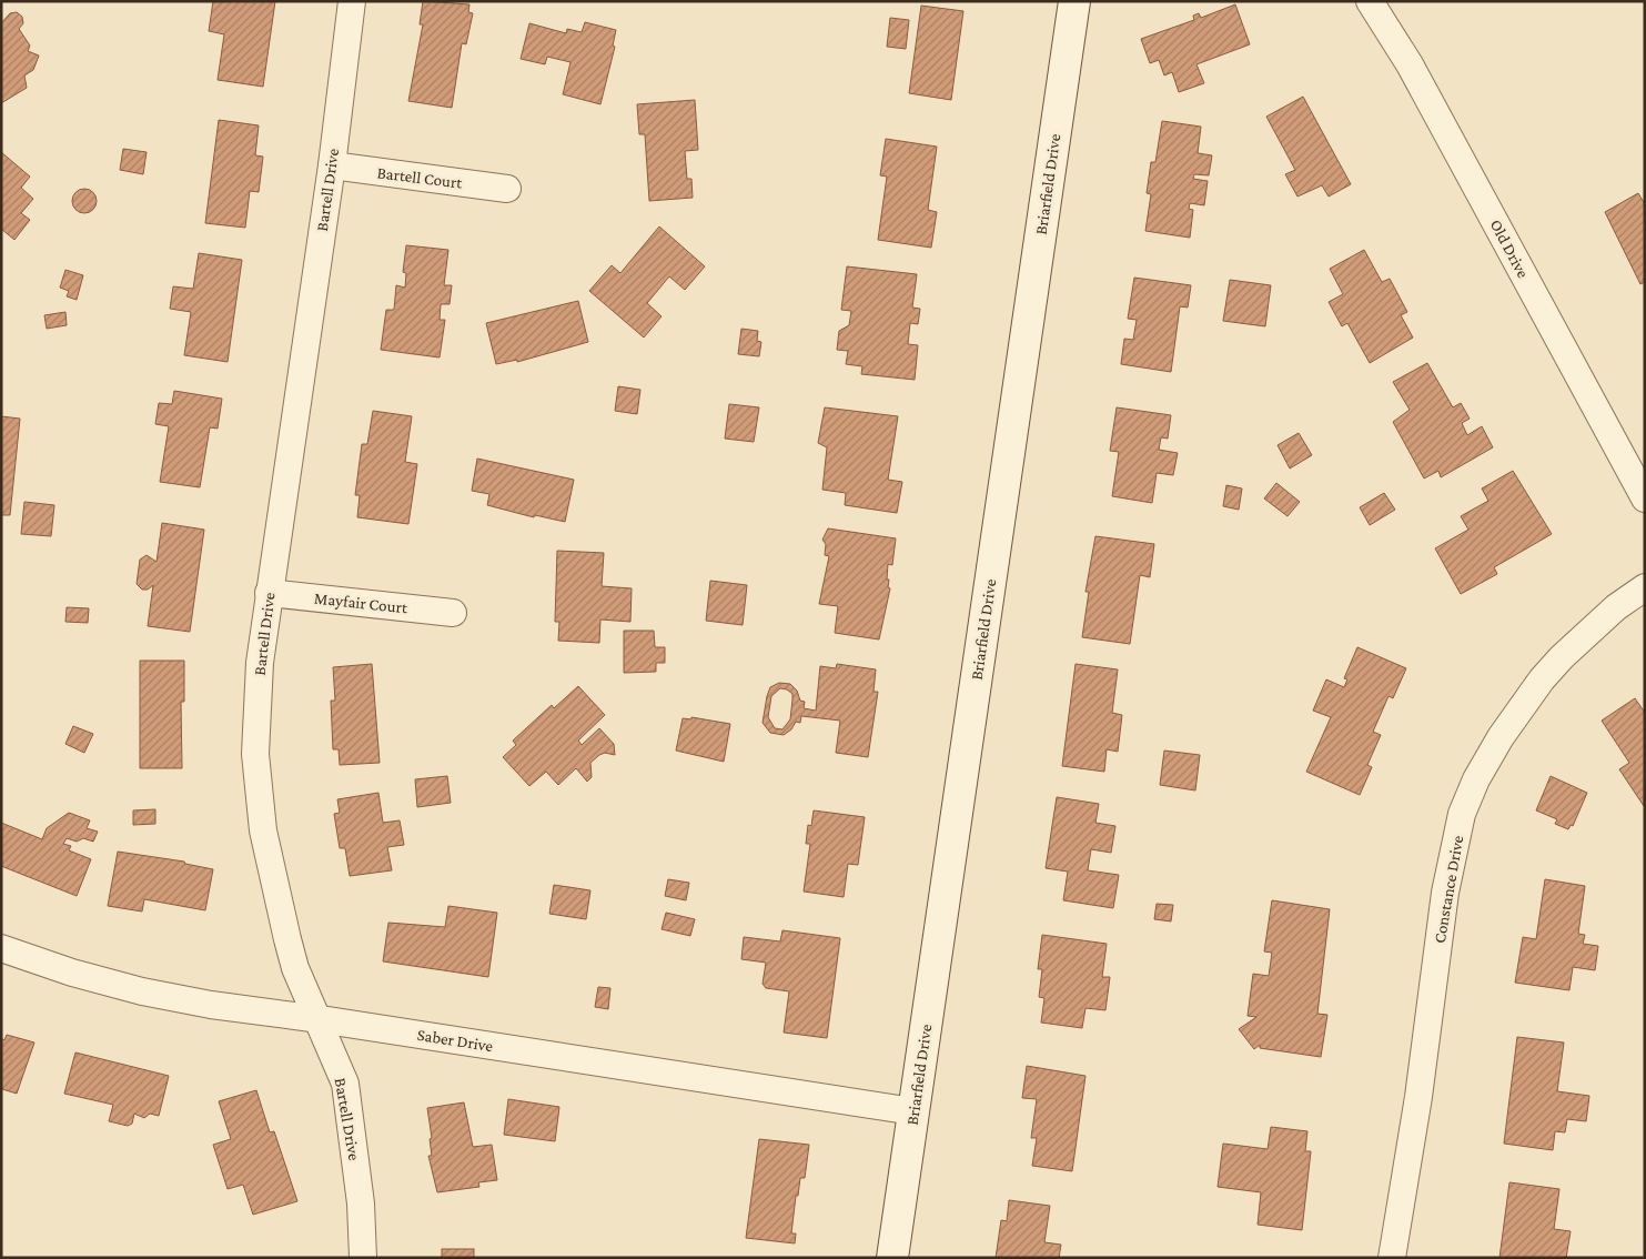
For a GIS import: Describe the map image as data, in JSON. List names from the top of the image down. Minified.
{"streets":{"street":["Bartell Court","Briarfield Drive","Bartell Drive","Old Drive","Mayfair Court","Constance Drive","Saber Drive"]},"crossings":[["Bartell Court","Bartell Drive"],["Briarfield Drive","Saber Drive"],["Bartell Drive","Mayfair Court"],["Bartell Drive","Saber Drive"]]}
